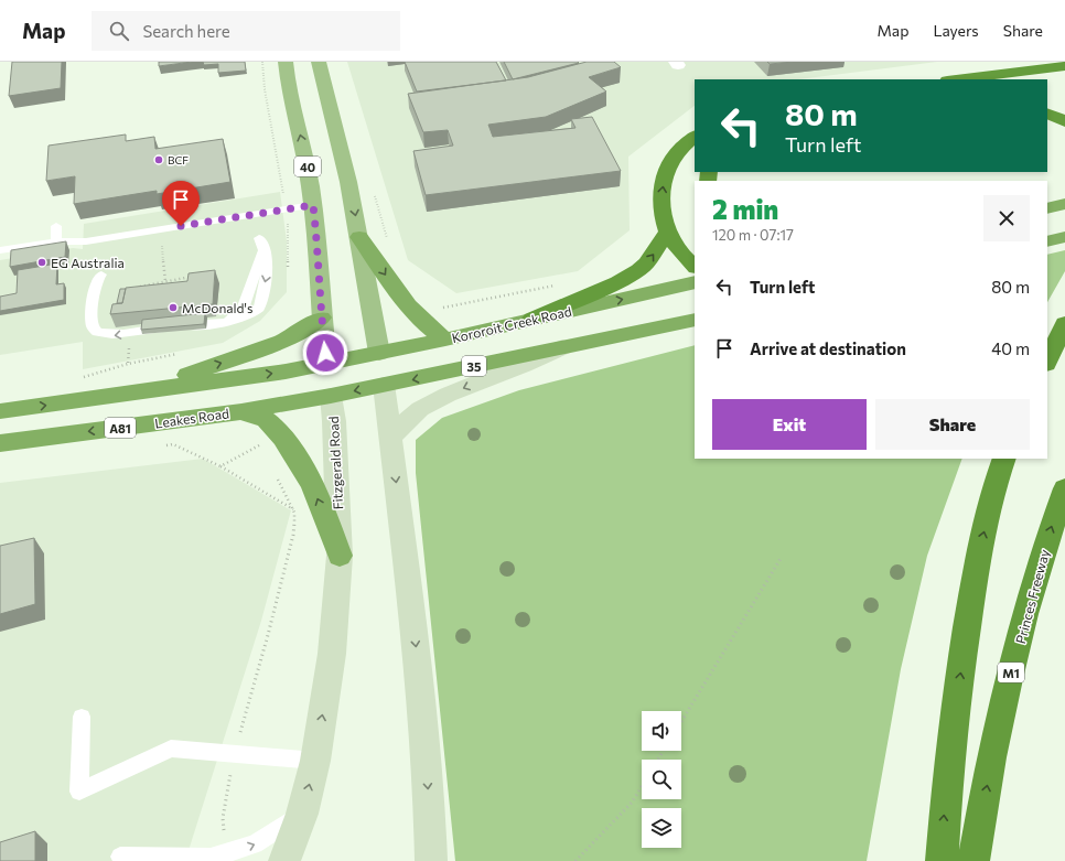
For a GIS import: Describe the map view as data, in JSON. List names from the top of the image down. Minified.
{"streets":{"highway":["Kororoit Creek Road","35","Leakes Road","A81","Fitzgerald Road","Princes Freeway","M1"],"main road":["40"]},"crossings":[["Kororoit Creek Road","Fitzgerald Road"],["Leakes Road","Fitzgerald Road"]],"places":["BCF","EG Australia","McDonald's"],"page":{"header":"Map","search":"Search here","nav":["Map","Layers","Share"],"turn":["80 m","Turn left"],"heading":["2 min","120 m · 07:17"],"list":[{"name":"Turn left","value":"80 m"},{"name":"Arrive at destination","value":"40 m"}],"buttons":["Exit","Share"]}}
